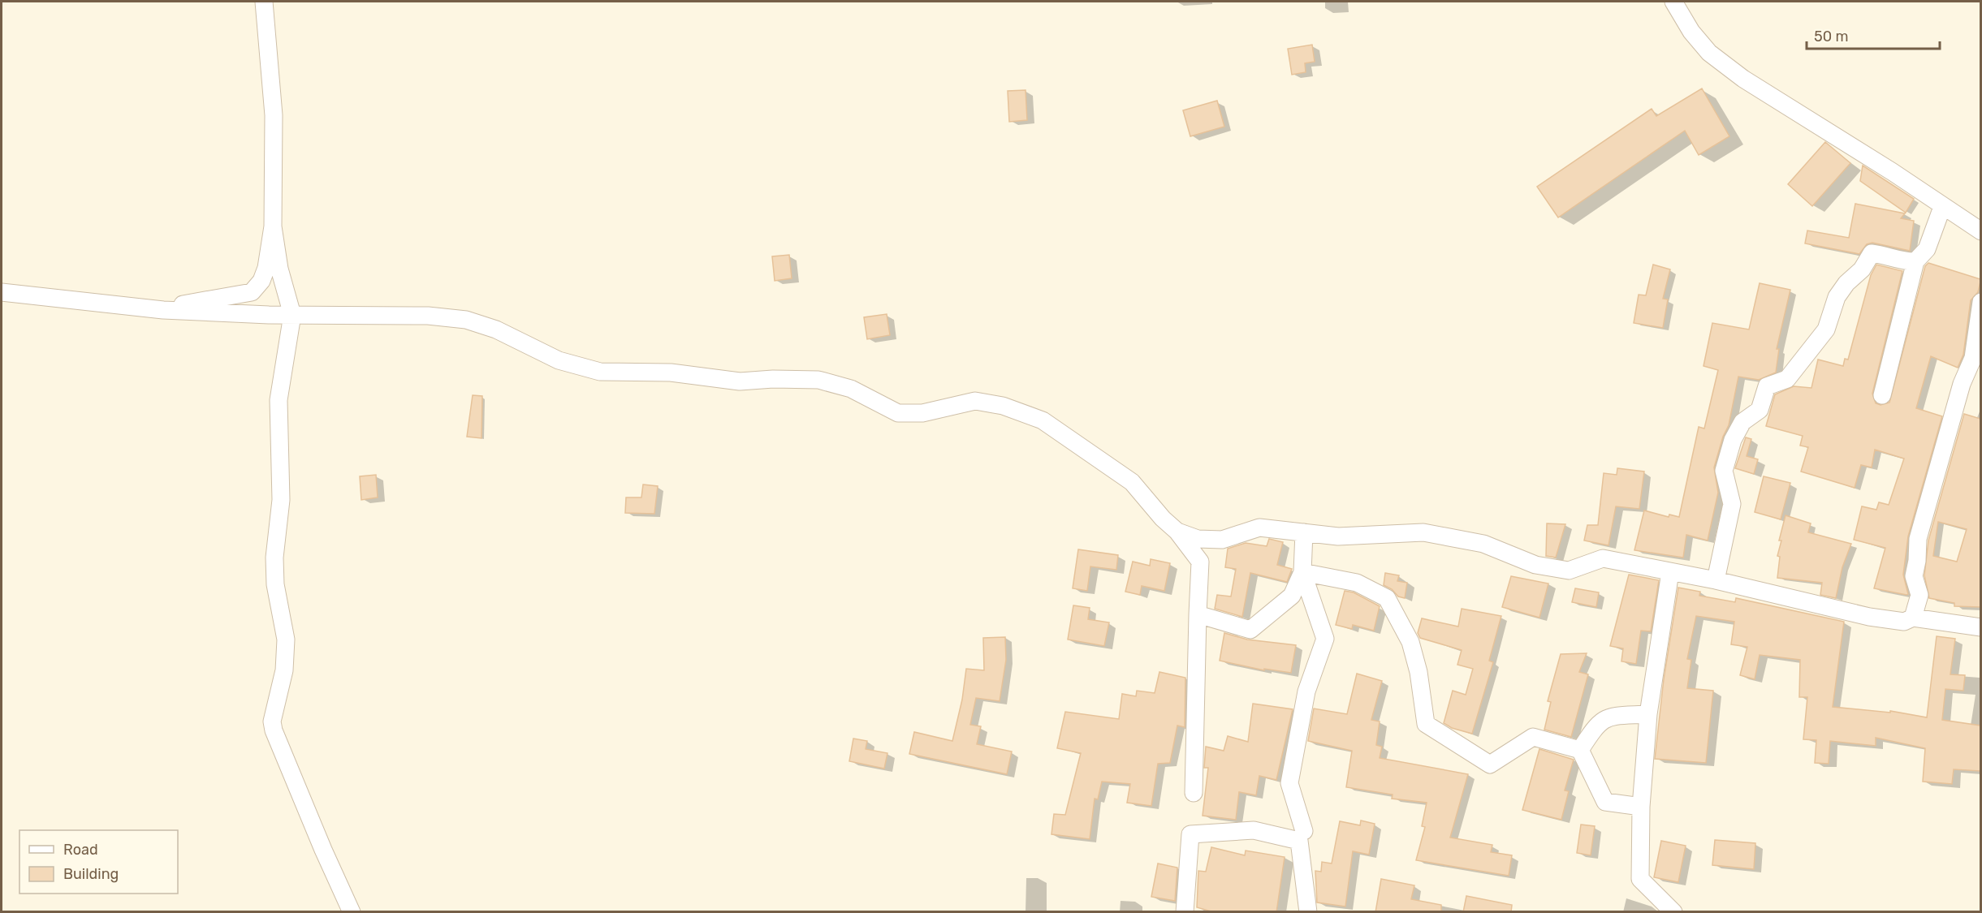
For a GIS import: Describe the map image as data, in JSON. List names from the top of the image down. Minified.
{"legend":["Road","Building"],"scale_bar":"50 m"}
